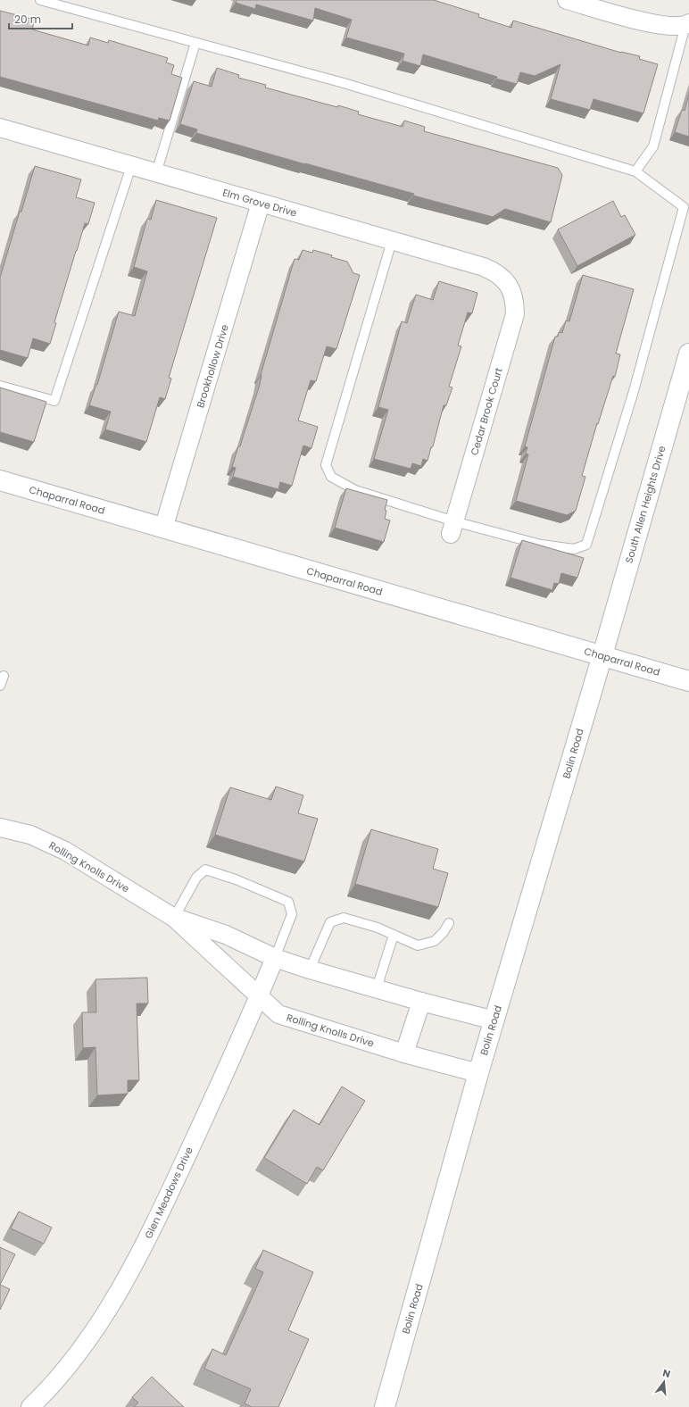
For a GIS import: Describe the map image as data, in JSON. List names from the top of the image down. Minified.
{"streets":{"main road":["Chaparral Road","South Allen Heights Drive","Bolin Road"],"street":["Elm Grove Drive","Brookhollow Drive","Cedar Brook Court","Rolling Knolls Drive","Glen Meadows Drive"]},"crossings":[["Elm Grove Drive","Brookhollow Drive"],["Elm Grove Drive","Cedar Brook Court"],["Brookhollow Drive","Chaparral Road"],["Chaparral Road","South Allen Heights Drive"],["Chaparral Road","Bolin Road"],["South Allen Heights Drive","Bolin Road"],["Bolin Road","Rolling Knolls Drive"],["Rolling Knolls Drive","Glen Meadows Drive"]],"scale_bar":"20 m","north":"top"}
